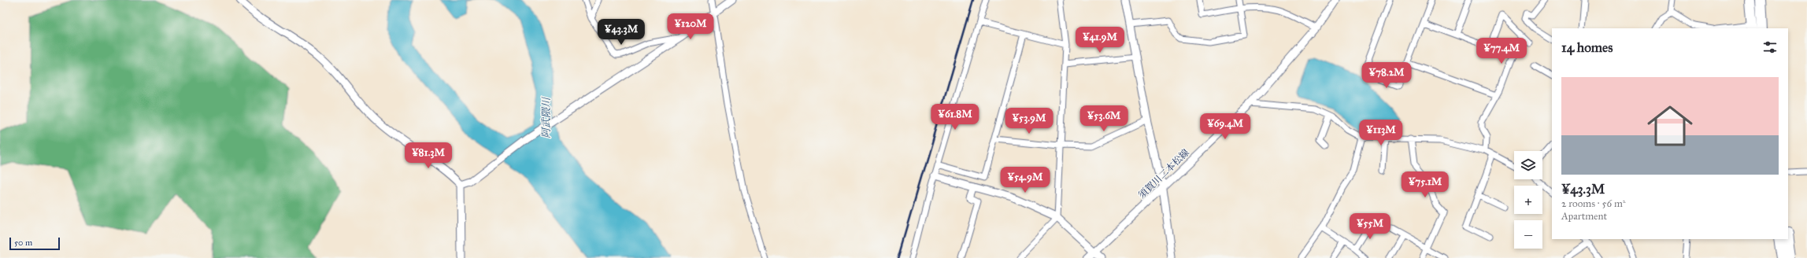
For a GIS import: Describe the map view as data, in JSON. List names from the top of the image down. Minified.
{"streets":{"street":["須賀川二本松線"]},"water":["阿武隈川"],"scale_bar":"50 m","page":{"price":["¥120M","¥43.3M","¥41.9M","¥77.4M","¥78.2M","¥61.8M","¥53.6M","¥53.9M","¥69.4M","¥113M","¥81.3M","¥54.9M","¥75.1M","¥55M"],"heading":"14 homes","list":[{"name":"¥43.3M","note":"2 rooms · 56 m² · Apartment"}],"map_buttons":["+","−"],"scale":"50 m"}}
